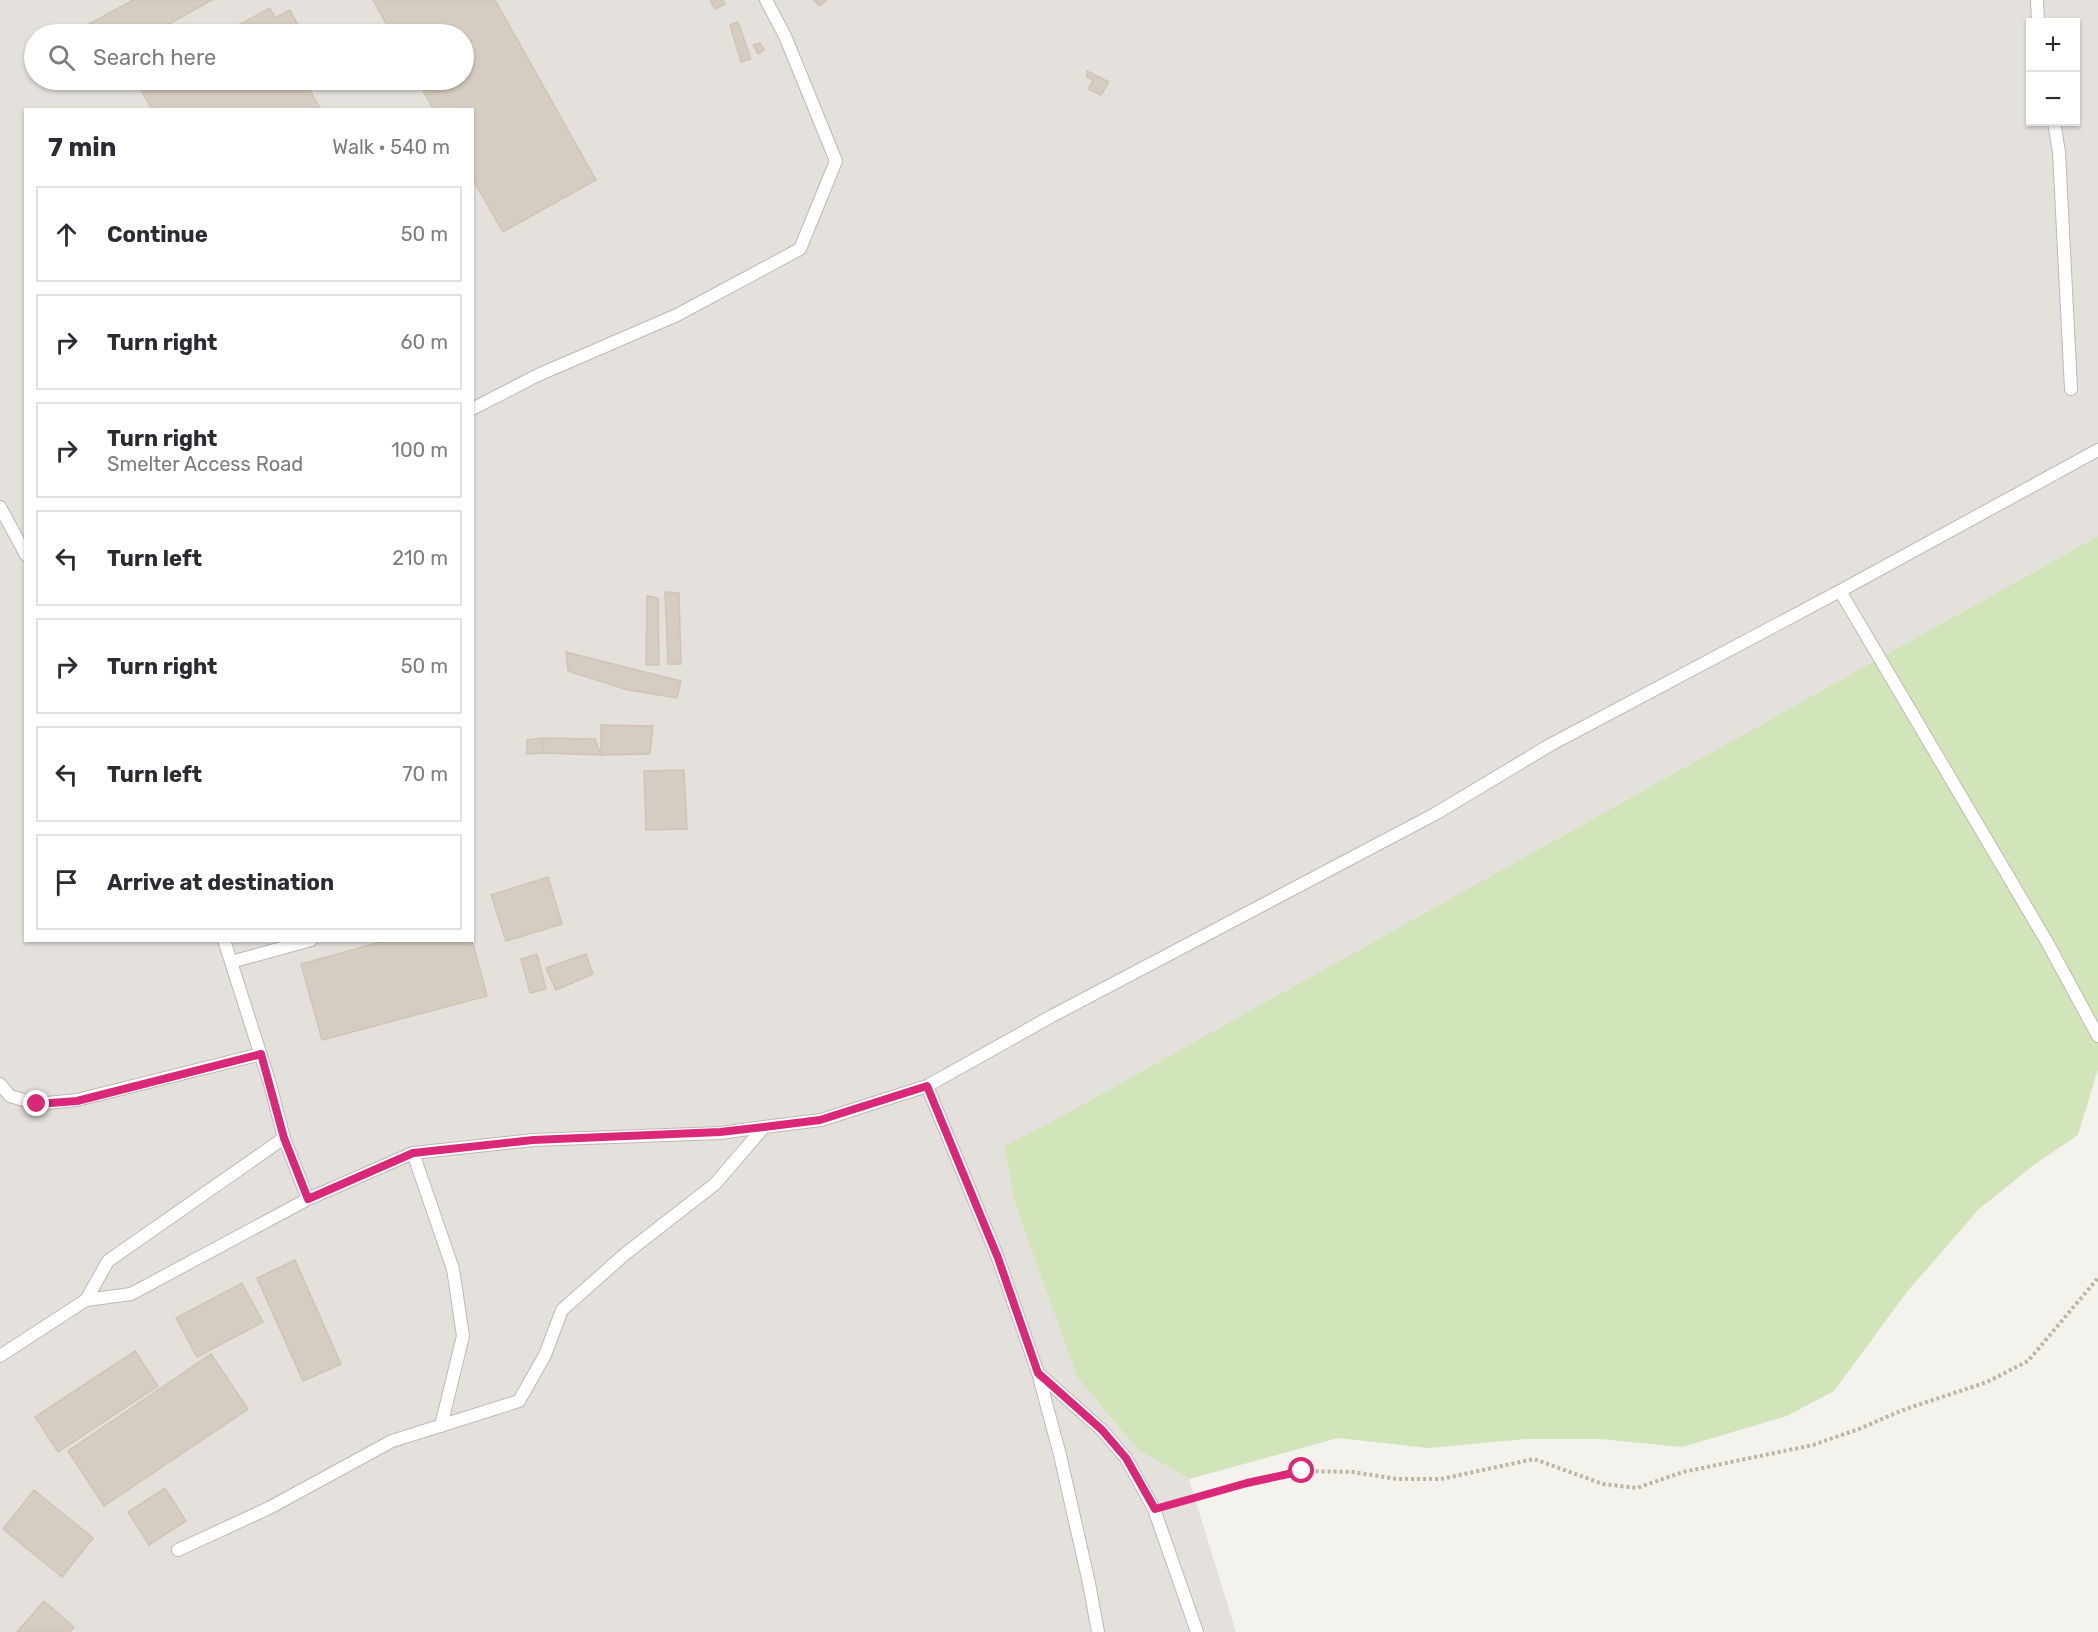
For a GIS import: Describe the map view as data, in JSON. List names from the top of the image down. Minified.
{"page":{"map_buttons":["+","−"],"search":"Search here","heading":["7 min","Walk · 540 m"],"list":[["Continue","50 m"],["Turn right","60 m"],["Turn right","Smelter Access Road","100 m"],["Turn left","210 m"],["Turn right","50 m"],["Turn left","70 m"],"Arrive at destination"]}}
